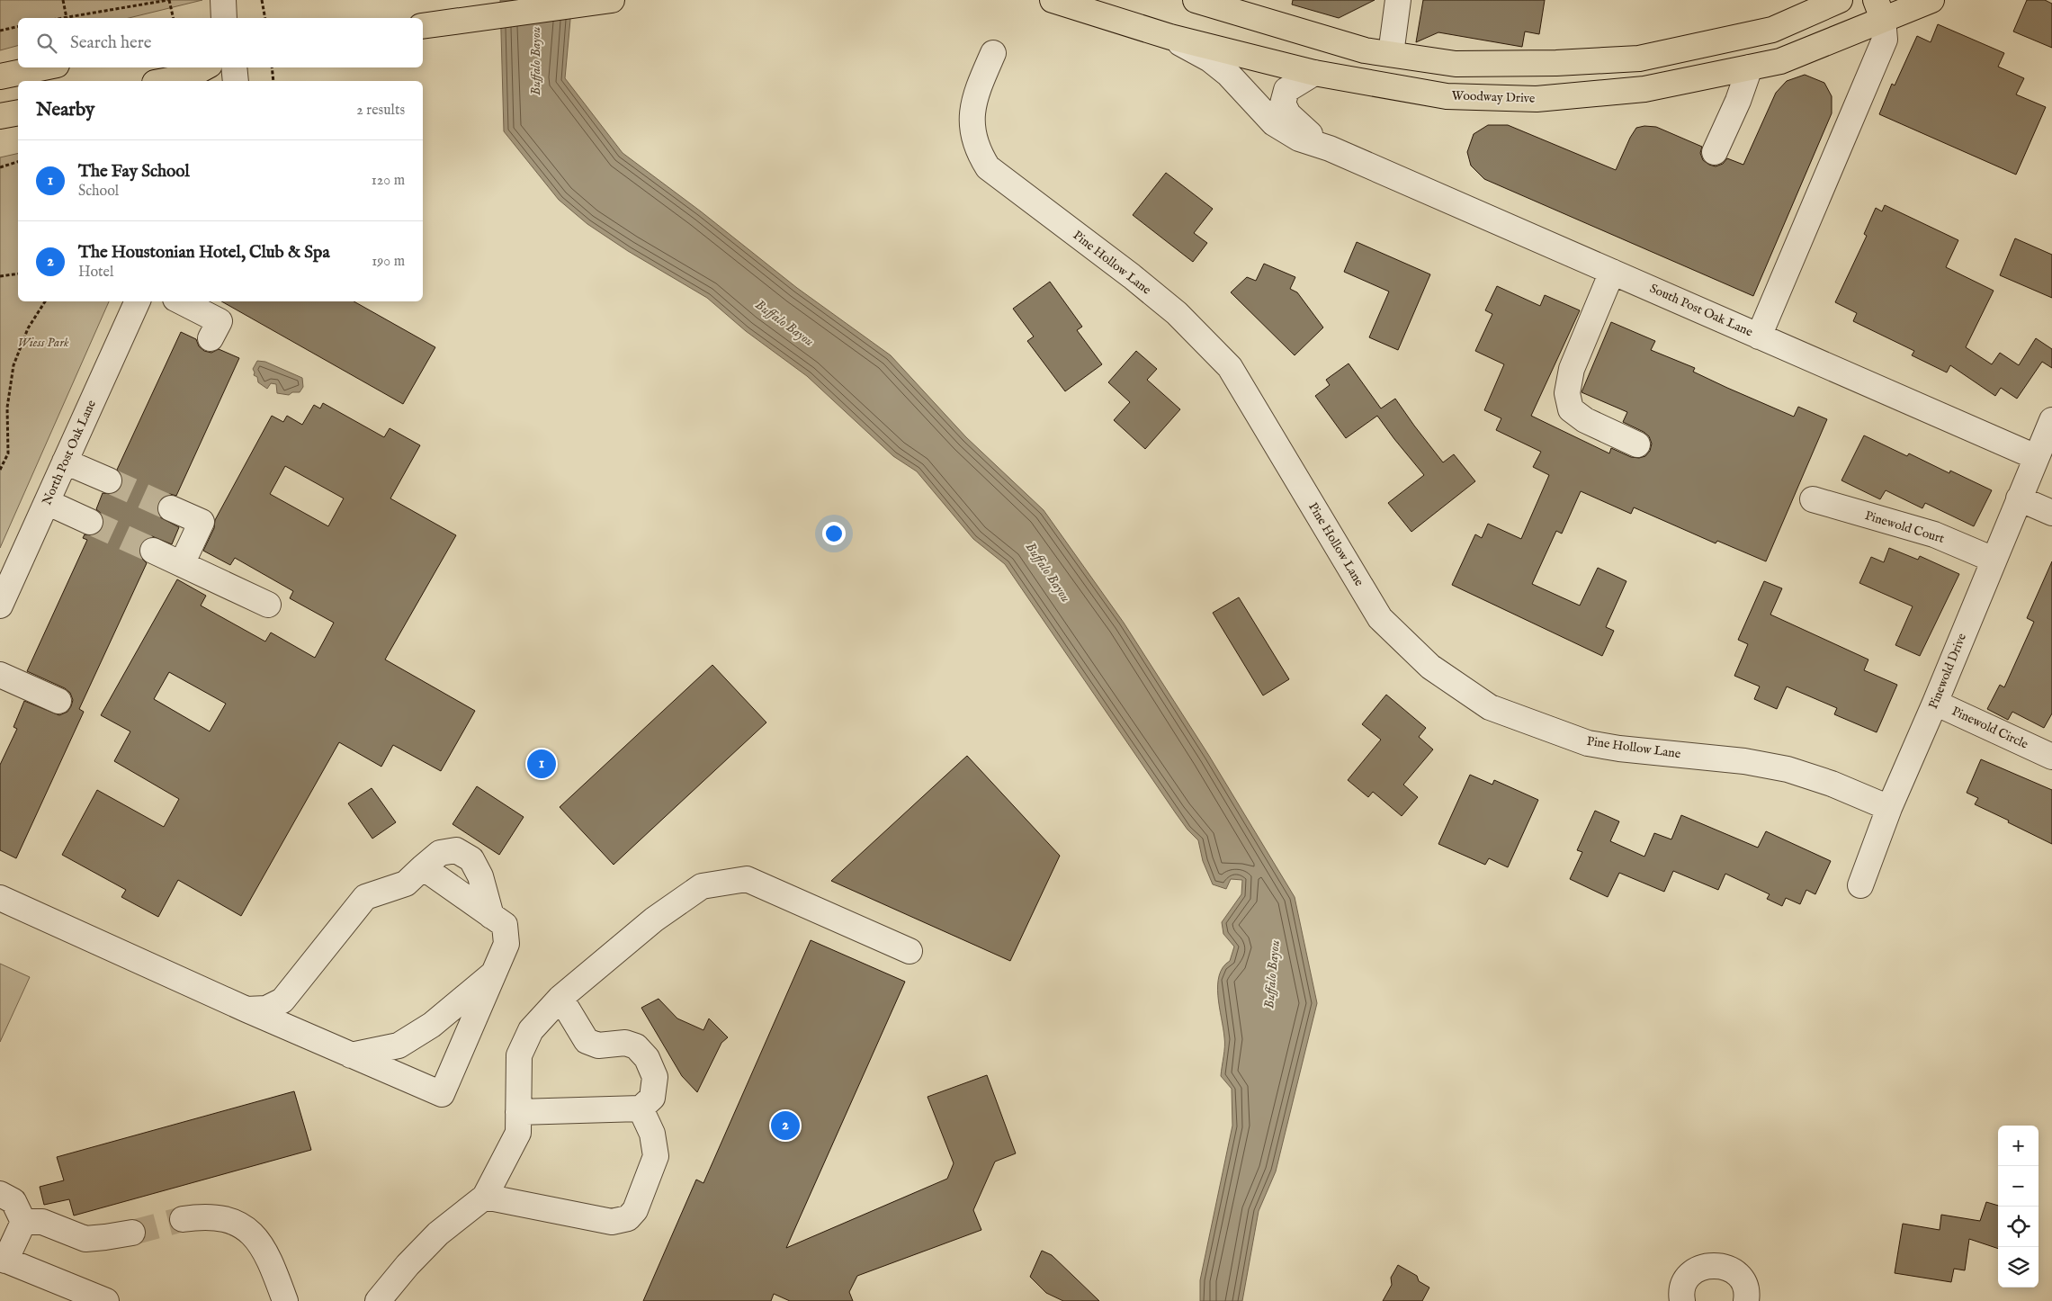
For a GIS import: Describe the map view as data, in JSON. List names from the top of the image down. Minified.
{"streets":{"main road":["Woodway Drive"],"street":["Pine Hollow Lane","South Post Oak Lane","North Post Oak Lane","Pinewold Court","Pinewold Drive","Pinewold Circle"]},"crossings":[["Woodway Drive","South Post Oak Lane"],["Pine Hollow Lane","Pinewold Drive"],["South Post Oak Lane","Pinewold Drive"],["Pinewold Court","Pinewold Drive"],["Pinewold Drive","Pinewold Circle"]],"water":["Buffalo Bayou"],"parks":["Wiess Park"],"page":{"search":"Search here","heading":["Nearby","2 results"],"list":[{"mark":"1","name":"The Fay School","note":"School","value":"120 m"},{"mark":"2","name":"The Houstonian Hotel, Club & Spa","note":"Hotel","value":"190 m"}],"pins":["1","2"],"map_buttons":["+","−"]}}
